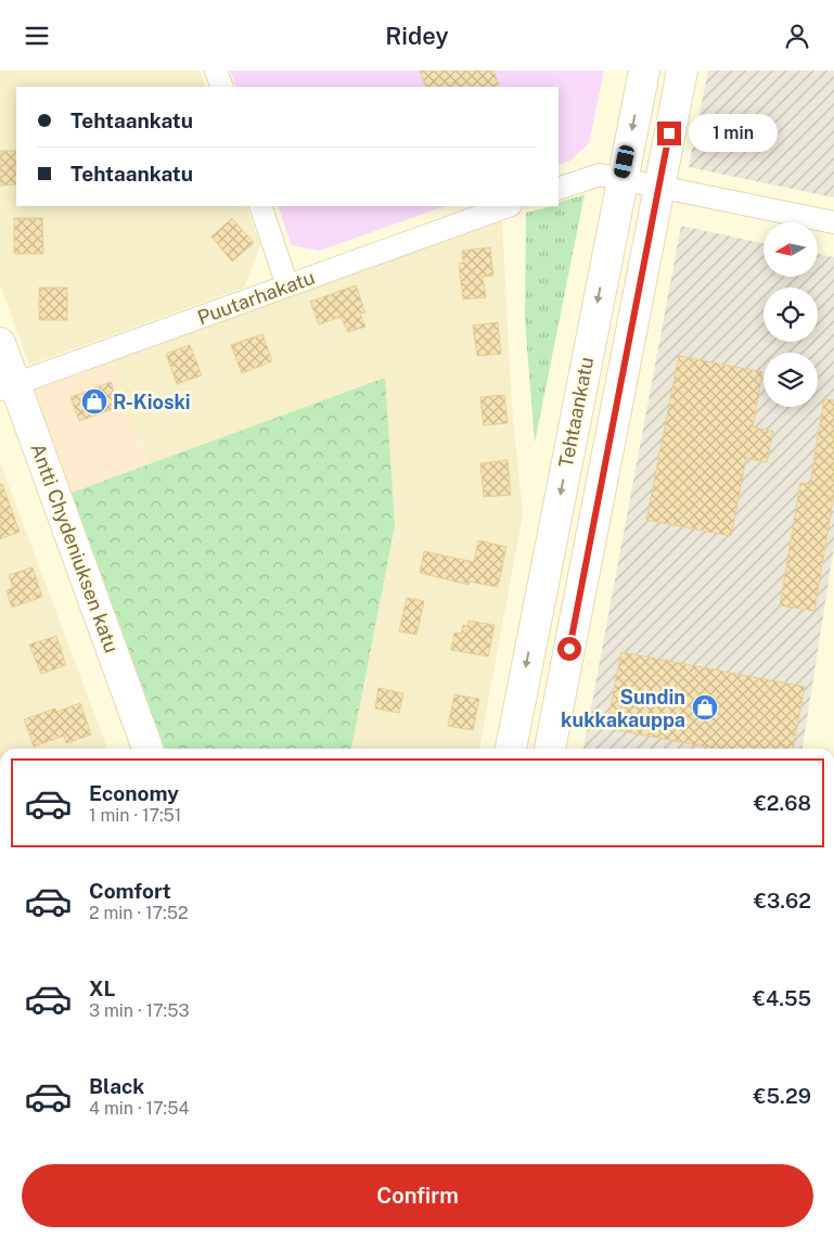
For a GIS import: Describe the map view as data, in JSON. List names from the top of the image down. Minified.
{"streets":{"main road":["Tehtaankatu","Antti Chydeniuksen katu"],"street":["Puutarhakatu"]},"crossings":[["Puutarhakatu","Antti Chydeniuksen katu"]],"places":{"shop":["R-Kioski","Sundin kukkakauppa"]},"north":"left","page":{"header":"Ridey","banner":["Tehtaankatu","Tehtaankatu"],"bubble":"1 min","list":[{"name":"Economy","note":"1 min · 17:51","value":"€2.68"},{"name":"Comfort","note":"2 min · 17:52","value":"€3.62"},{"name":"XL","note":"3 min · 17:53","value":"€4.55"},{"name":"Black","note":"4 min · 17:54","value":"€5.29"}],"buttons":"Confirm"}}
